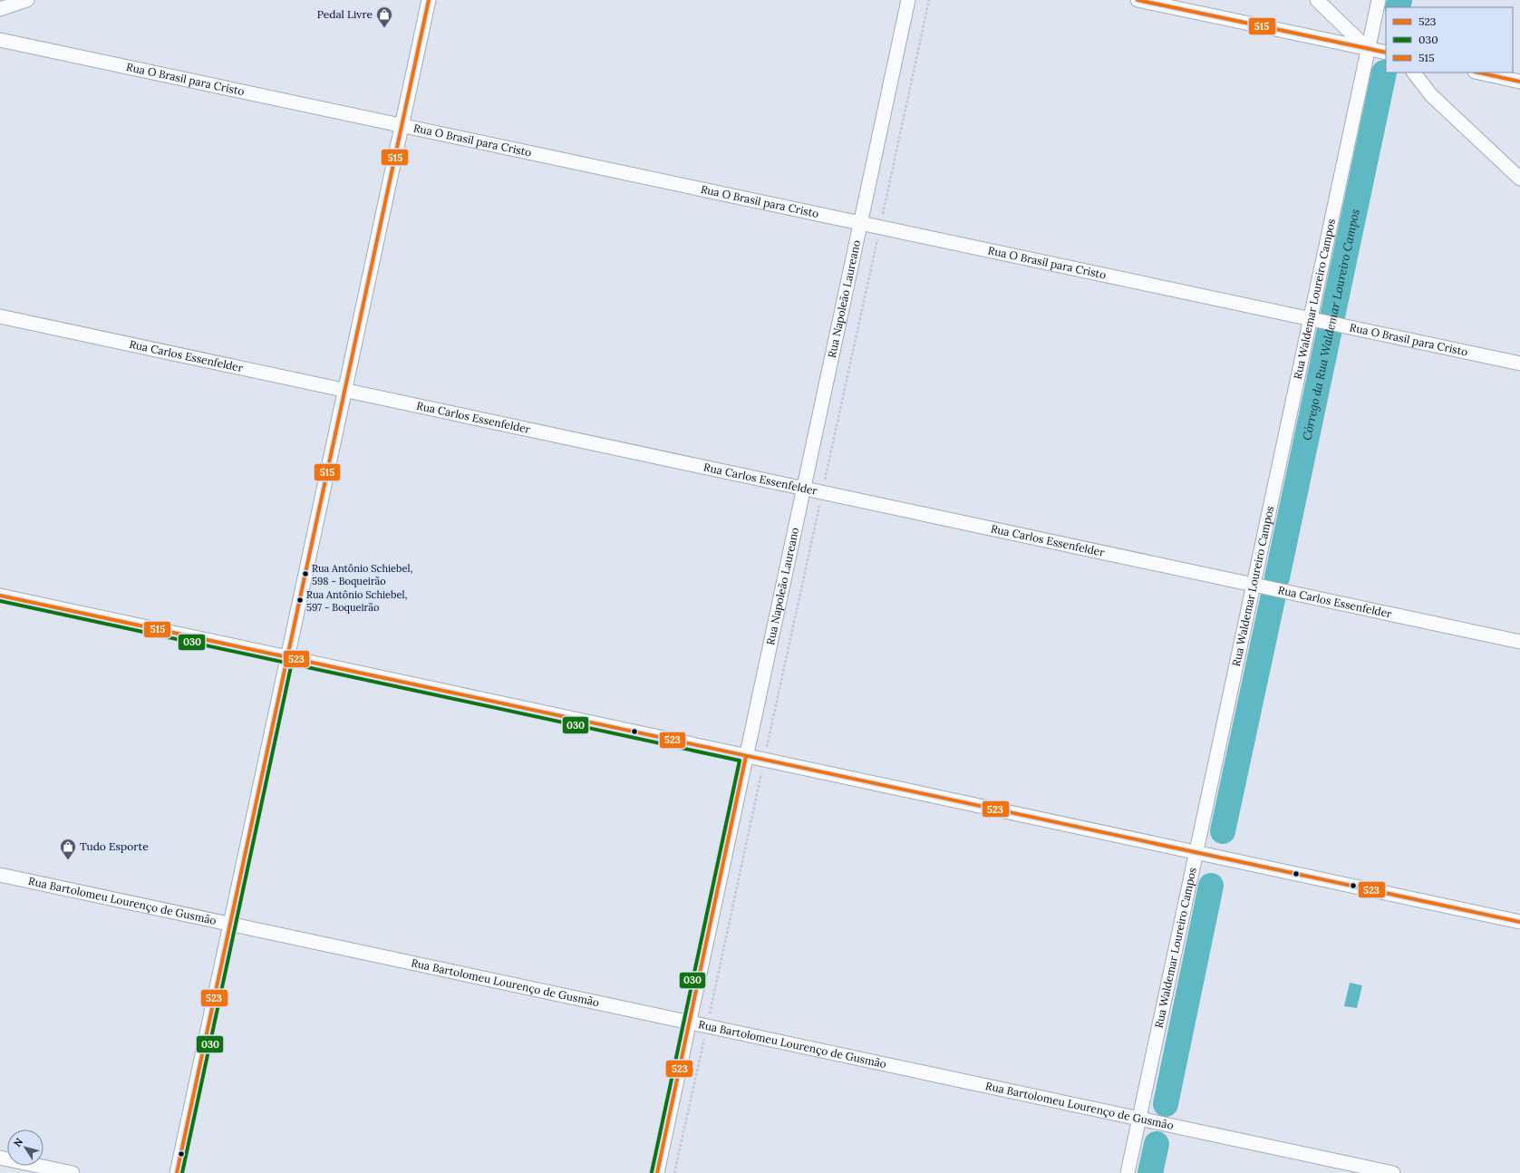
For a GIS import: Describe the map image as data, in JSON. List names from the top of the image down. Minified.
{"streets":{"street":["Rua O Brasil para Cristo","Rua Napoleão Laureano","Rua Waldemar Loureiro Campos","Rua Carlos Essenfelder","Rua Bartolomeu Lourenço de Gusmão"]},"crossings":[["Rua O Brasil para Cristo","Rua Napoleão Laureano"],["Rua O Brasil para Cristo","Rua Waldemar Loureiro Campos"],["Rua Napoleão Laureano","Rua Carlos Essenfelder"],["Rua Napoleão Laureano","Rua Bartolomeu Lourenço de Gusmão"],["Rua Waldemar Loureiro Campos","Rua Carlos Essenfelder"],["Rua Waldemar Loureiro Campos","Rua Bartolomeu Lourenço de Gusmão"]],"water":["Córrego da Rua Waldemar Loureiro Campos"],"places":{"shop":["Pedal Livre","Tudo Esporte"],"other":["Rua Antônio Schiebel, 598 - Boqueirão","Rua Antônio Schiebel, 597 - Boqueirão"]},"lines":["transit line 515","transit line 030","transit line 523"],"legend":["523","030","515"],"north":"top left"}
